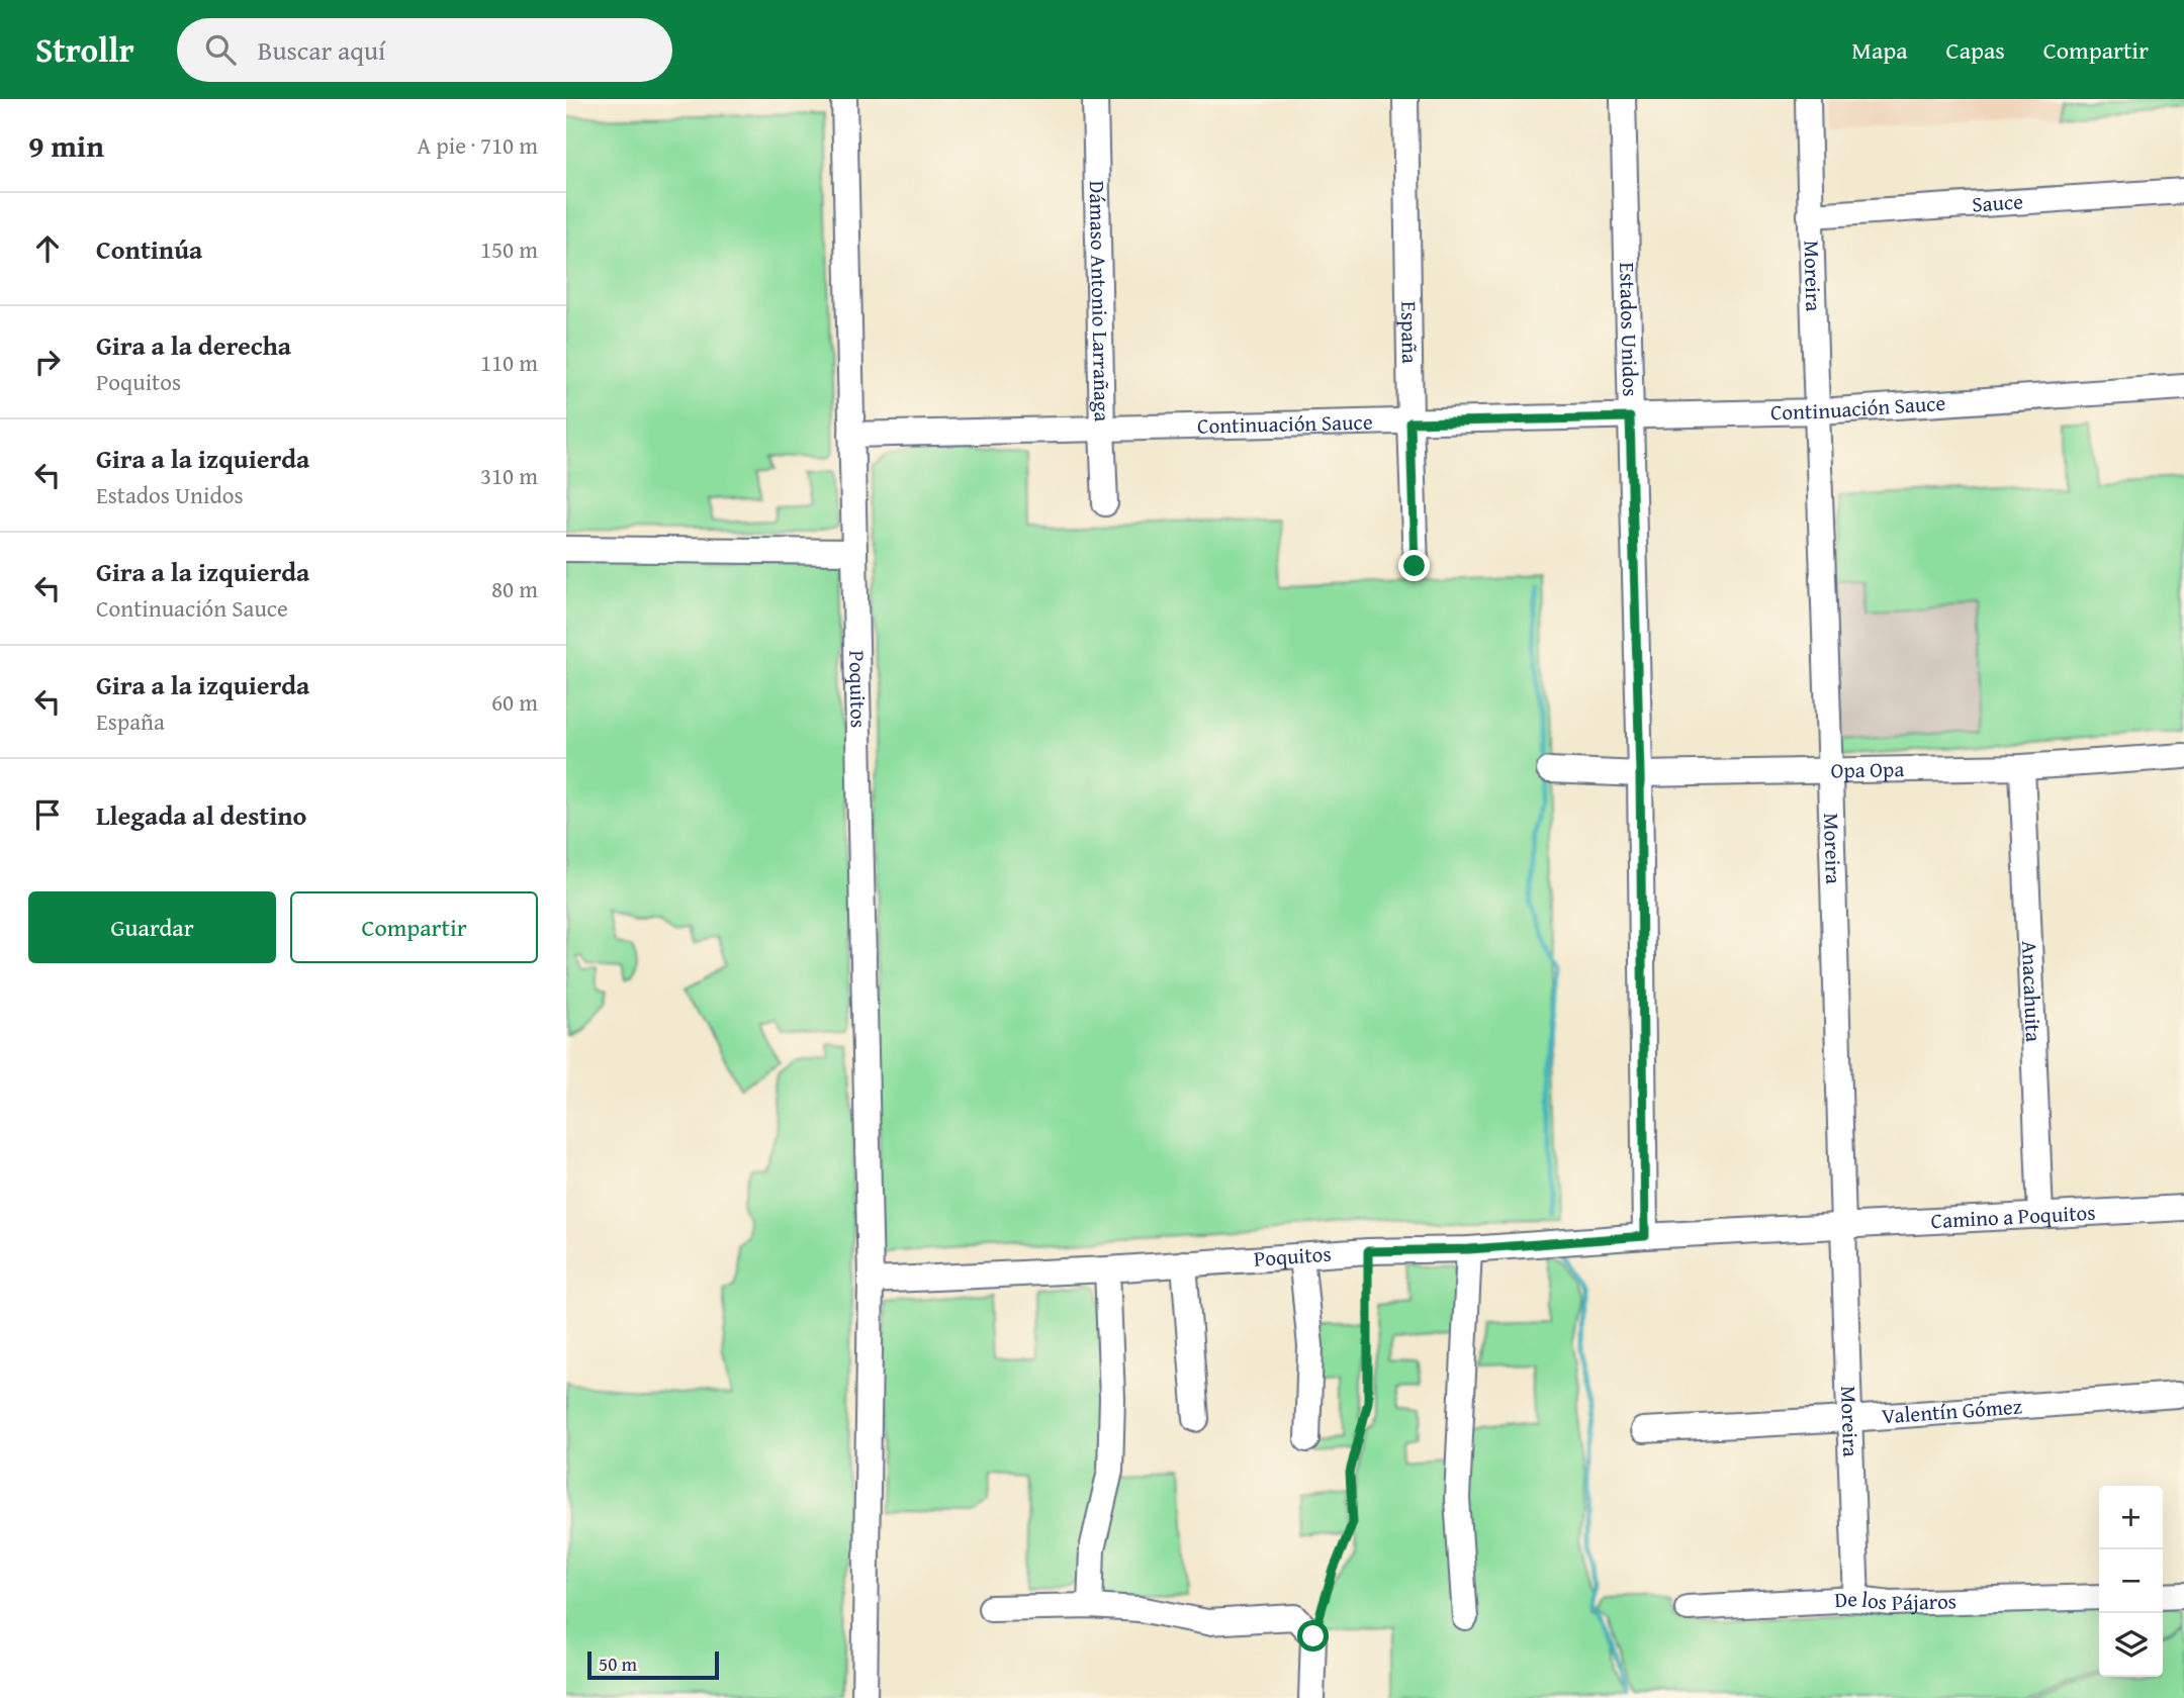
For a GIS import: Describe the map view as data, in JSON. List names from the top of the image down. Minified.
{"streets":{"street":["Sauce","Moreira","Dámaso Antonio Larrañaga","Estados Unidos","España","Continuación Sauce","Poquitos","Opa Opa","Anacahuita","Camino a Poquitos","Valentín Gómez","De los Pájaros"]},"crossings":[["Sauce","Moreira"],["Moreira","Continuación Sauce"],["Moreira","Poquitos"],["Moreira","Opa Opa"],["Moreira","Camino a Poquitos"],["Moreira","Valentín Gómez"],["Moreira","De los Pájaros"],["Dámaso Antonio Larrañaga","Continuación Sauce"],["Estados Unidos","Continuación Sauce"],["Estados Unidos","Poquitos"],["Estados Unidos","Opa Opa"],["España","Continuación Sauce"],["Continuación Sauce","Poquitos"],["Poquitos","Camino a Poquitos"],["Opa Opa","Anacahuita"],["Anacahuita","Camino a Poquitos"]],"scale_bar":"50 m","page":{"header":"Strollr","search":"Buscar aquí","nav":["Mapa","Capas","Compartir"],"heading":["9 min","A pie · 710 m"],"list":[["Continúa","150 m"],["Gira a la derecha","Poquitos","110 m"],["Gira a la izquierda","Estados Unidos","310 m"],["Gira a la izquierda","Continuación Sauce","80 m"],["Gira a la izquierda","España","60 m"],"Llegada al destino"],"buttons":["Guardar","Compartir"],"map_buttons":["+","−"],"scale":"50 m"}}
